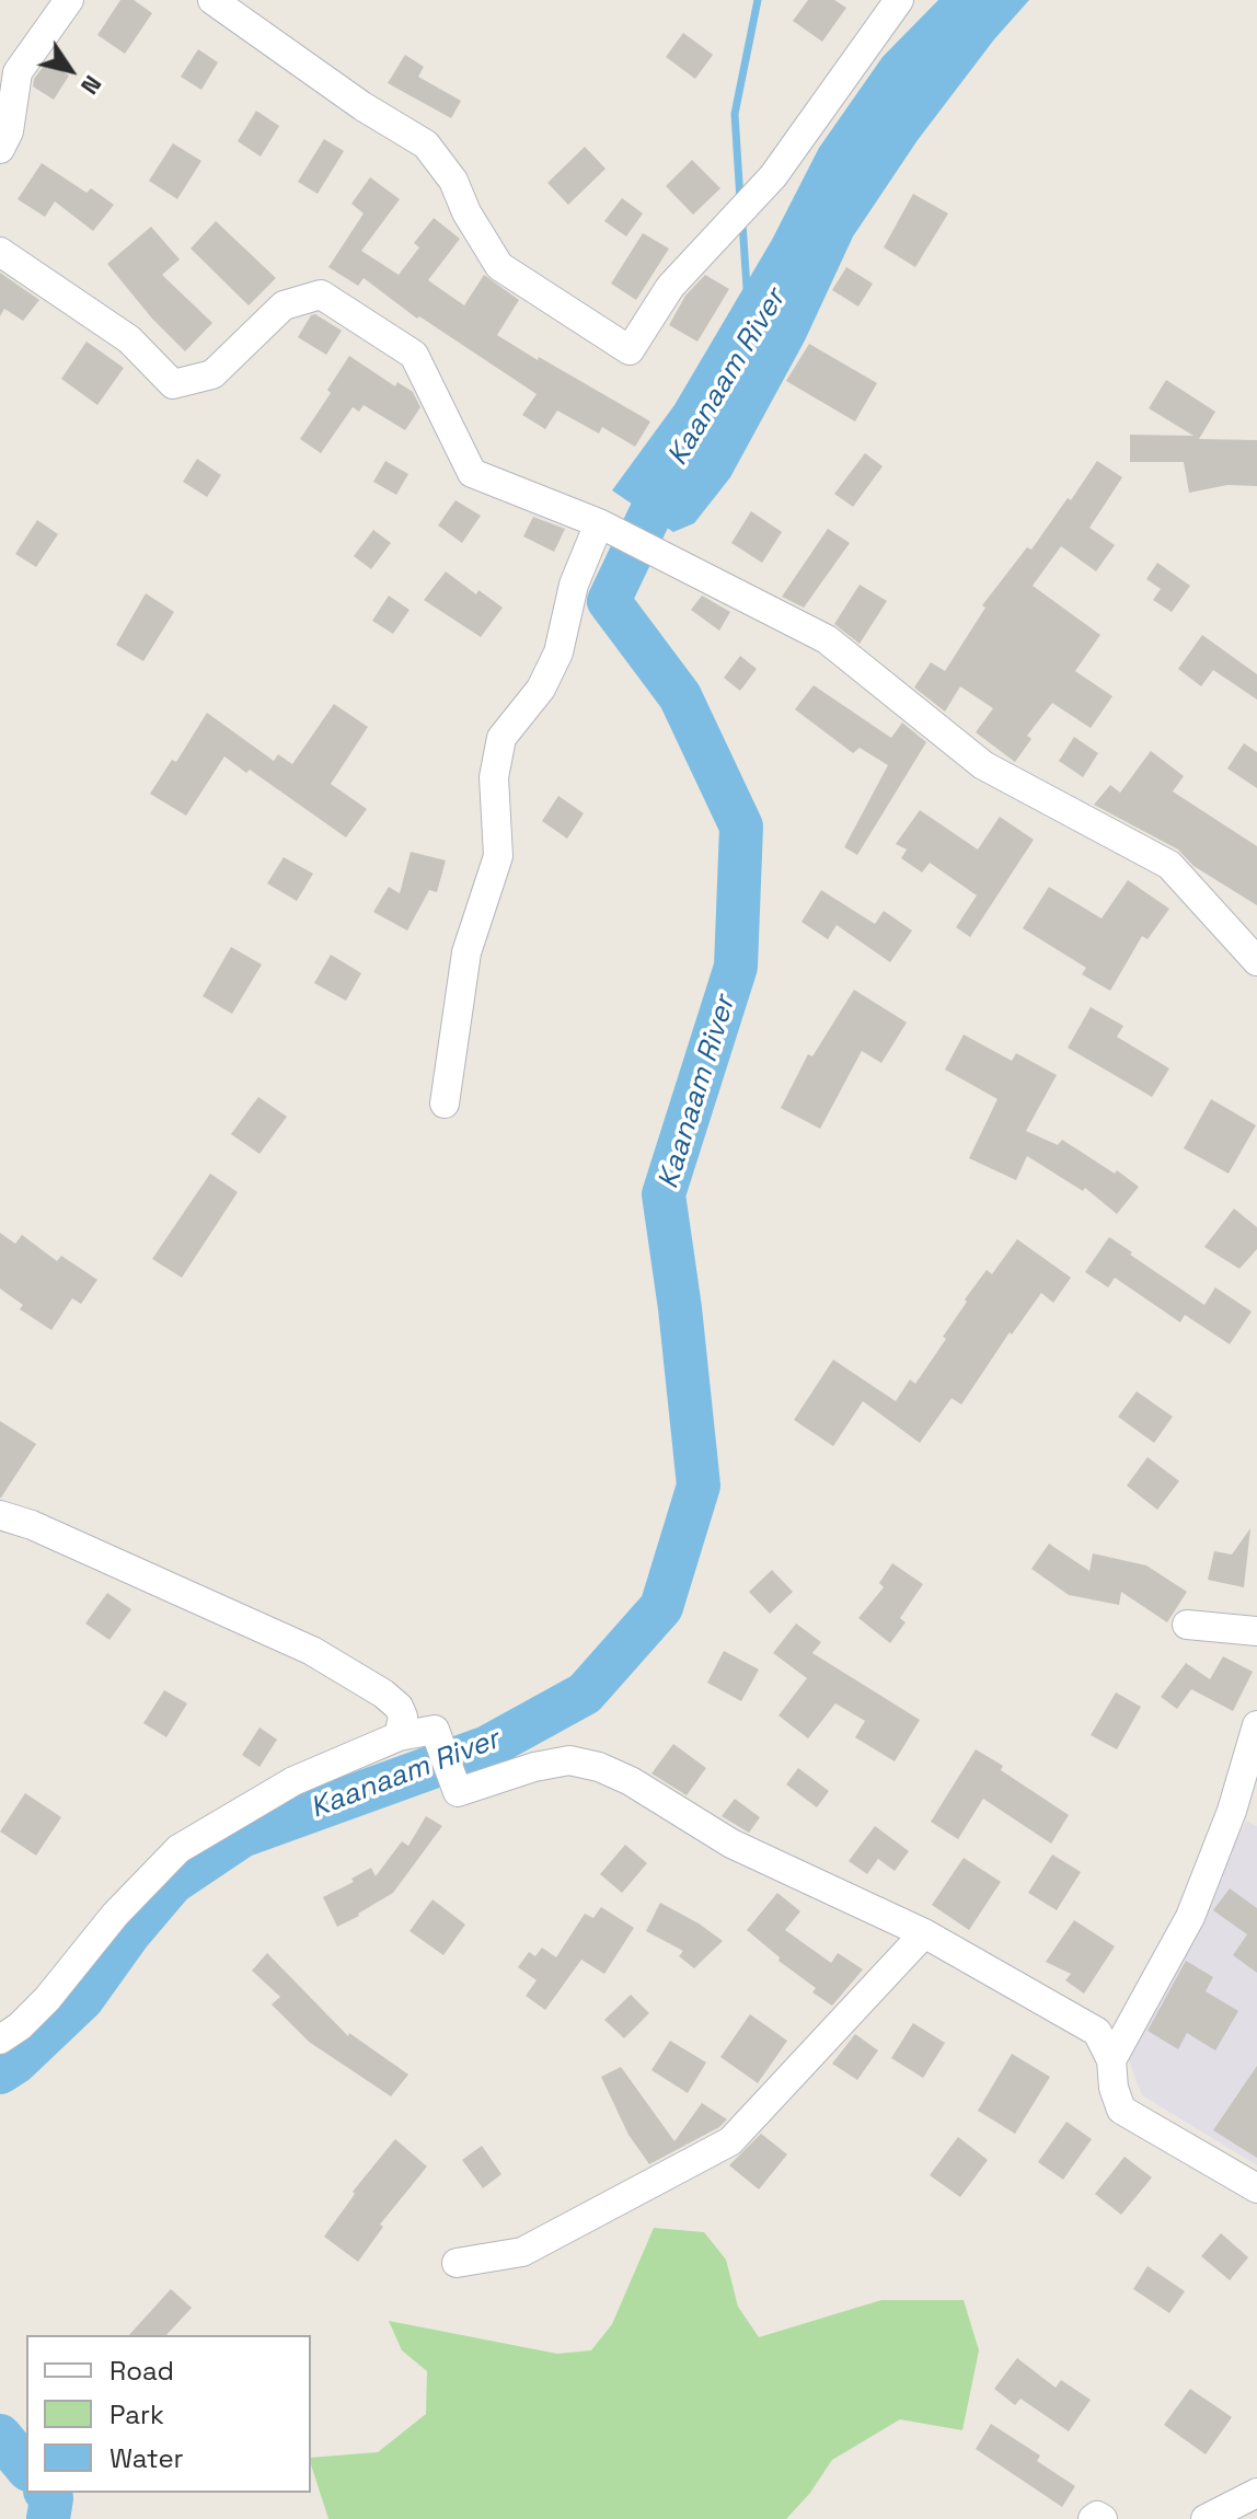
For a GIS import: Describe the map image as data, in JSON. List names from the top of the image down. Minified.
{"water":["Kaanaam River"],"legend":["Road","Park","Water"],"north":"bottom right"}
